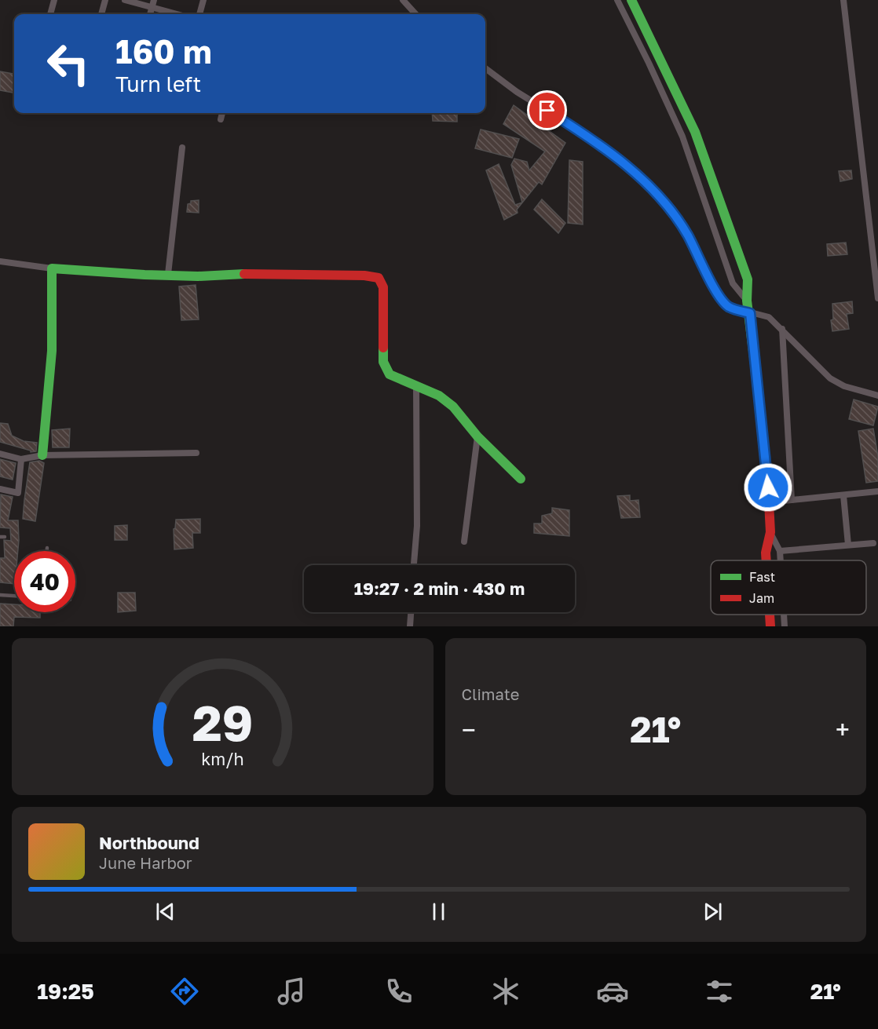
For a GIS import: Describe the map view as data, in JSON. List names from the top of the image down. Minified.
{"legend":["Fast","Jam"],"page":{"turn":["160 m","Turn left"],"limit":"40","trip":"19:27 · 2 min · 430 m","tile":"Climate","heat":["−","21°","+"],"song":["Northbound","June Harbor"],"tabs":["19:25","21°"],"gauge":["29","km/h"]}}
